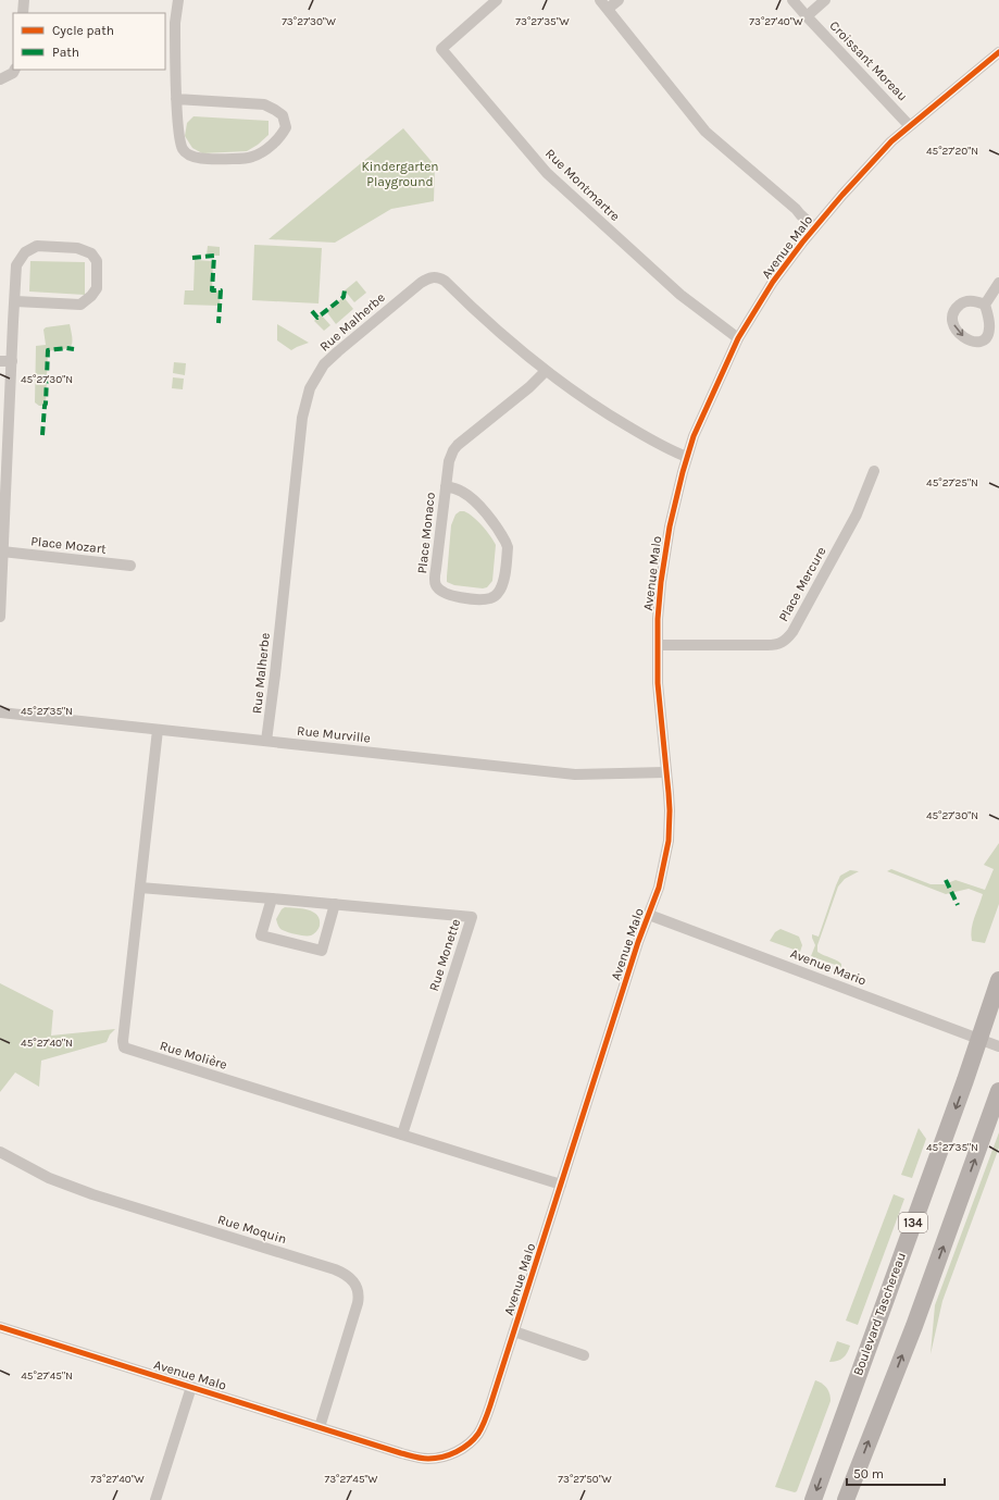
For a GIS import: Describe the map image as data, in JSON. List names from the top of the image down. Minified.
{"streets":{"main road":["134","Boulevard Taschereau"],"street":["Croissant Moreau","Rue Montmartre","Avenue Malo","Rue Malherbe","Place Monaco","Place Mozart","Place Mercure","Rue Murville","Rue Monette","Avenue Mario","Rue Molière","Rue Moquin"]},"crossings":[["Croissant Moreau","Avenue Malo"],["Rue Montmartre","Avenue Malo"],["Avenue Malo","Rue Malherbe"],["Avenue Malo","Place Mercure"],["Avenue Malo","Rue Murville"],["Avenue Malo","Avenue Mario"],["Avenue Malo","Rue Molière"],["Avenue Malo","Rue Moquin"],["Rue Malherbe","Place Monaco"],["Rue Malherbe","Rue Murville"],["Rue Murville","Rue Molière"],["Rue Monette","Rue Molière"],["Avenue Mario","Boulevard Taschereau"]],"parks":["Kindergarten Playground"],"legend":["Cycle path","Path"],"scale_bar":"50 m","coordinates":["73°27'30\"W","73°27'35\"W","73°27'40\"W","45°27'20\"N","45°27'30\"N","45°27'25\"N","45°27'35\"N","45°27'40\"N","45°27'45\"N","73°27'45\"W","73°27'50\"W"]}
